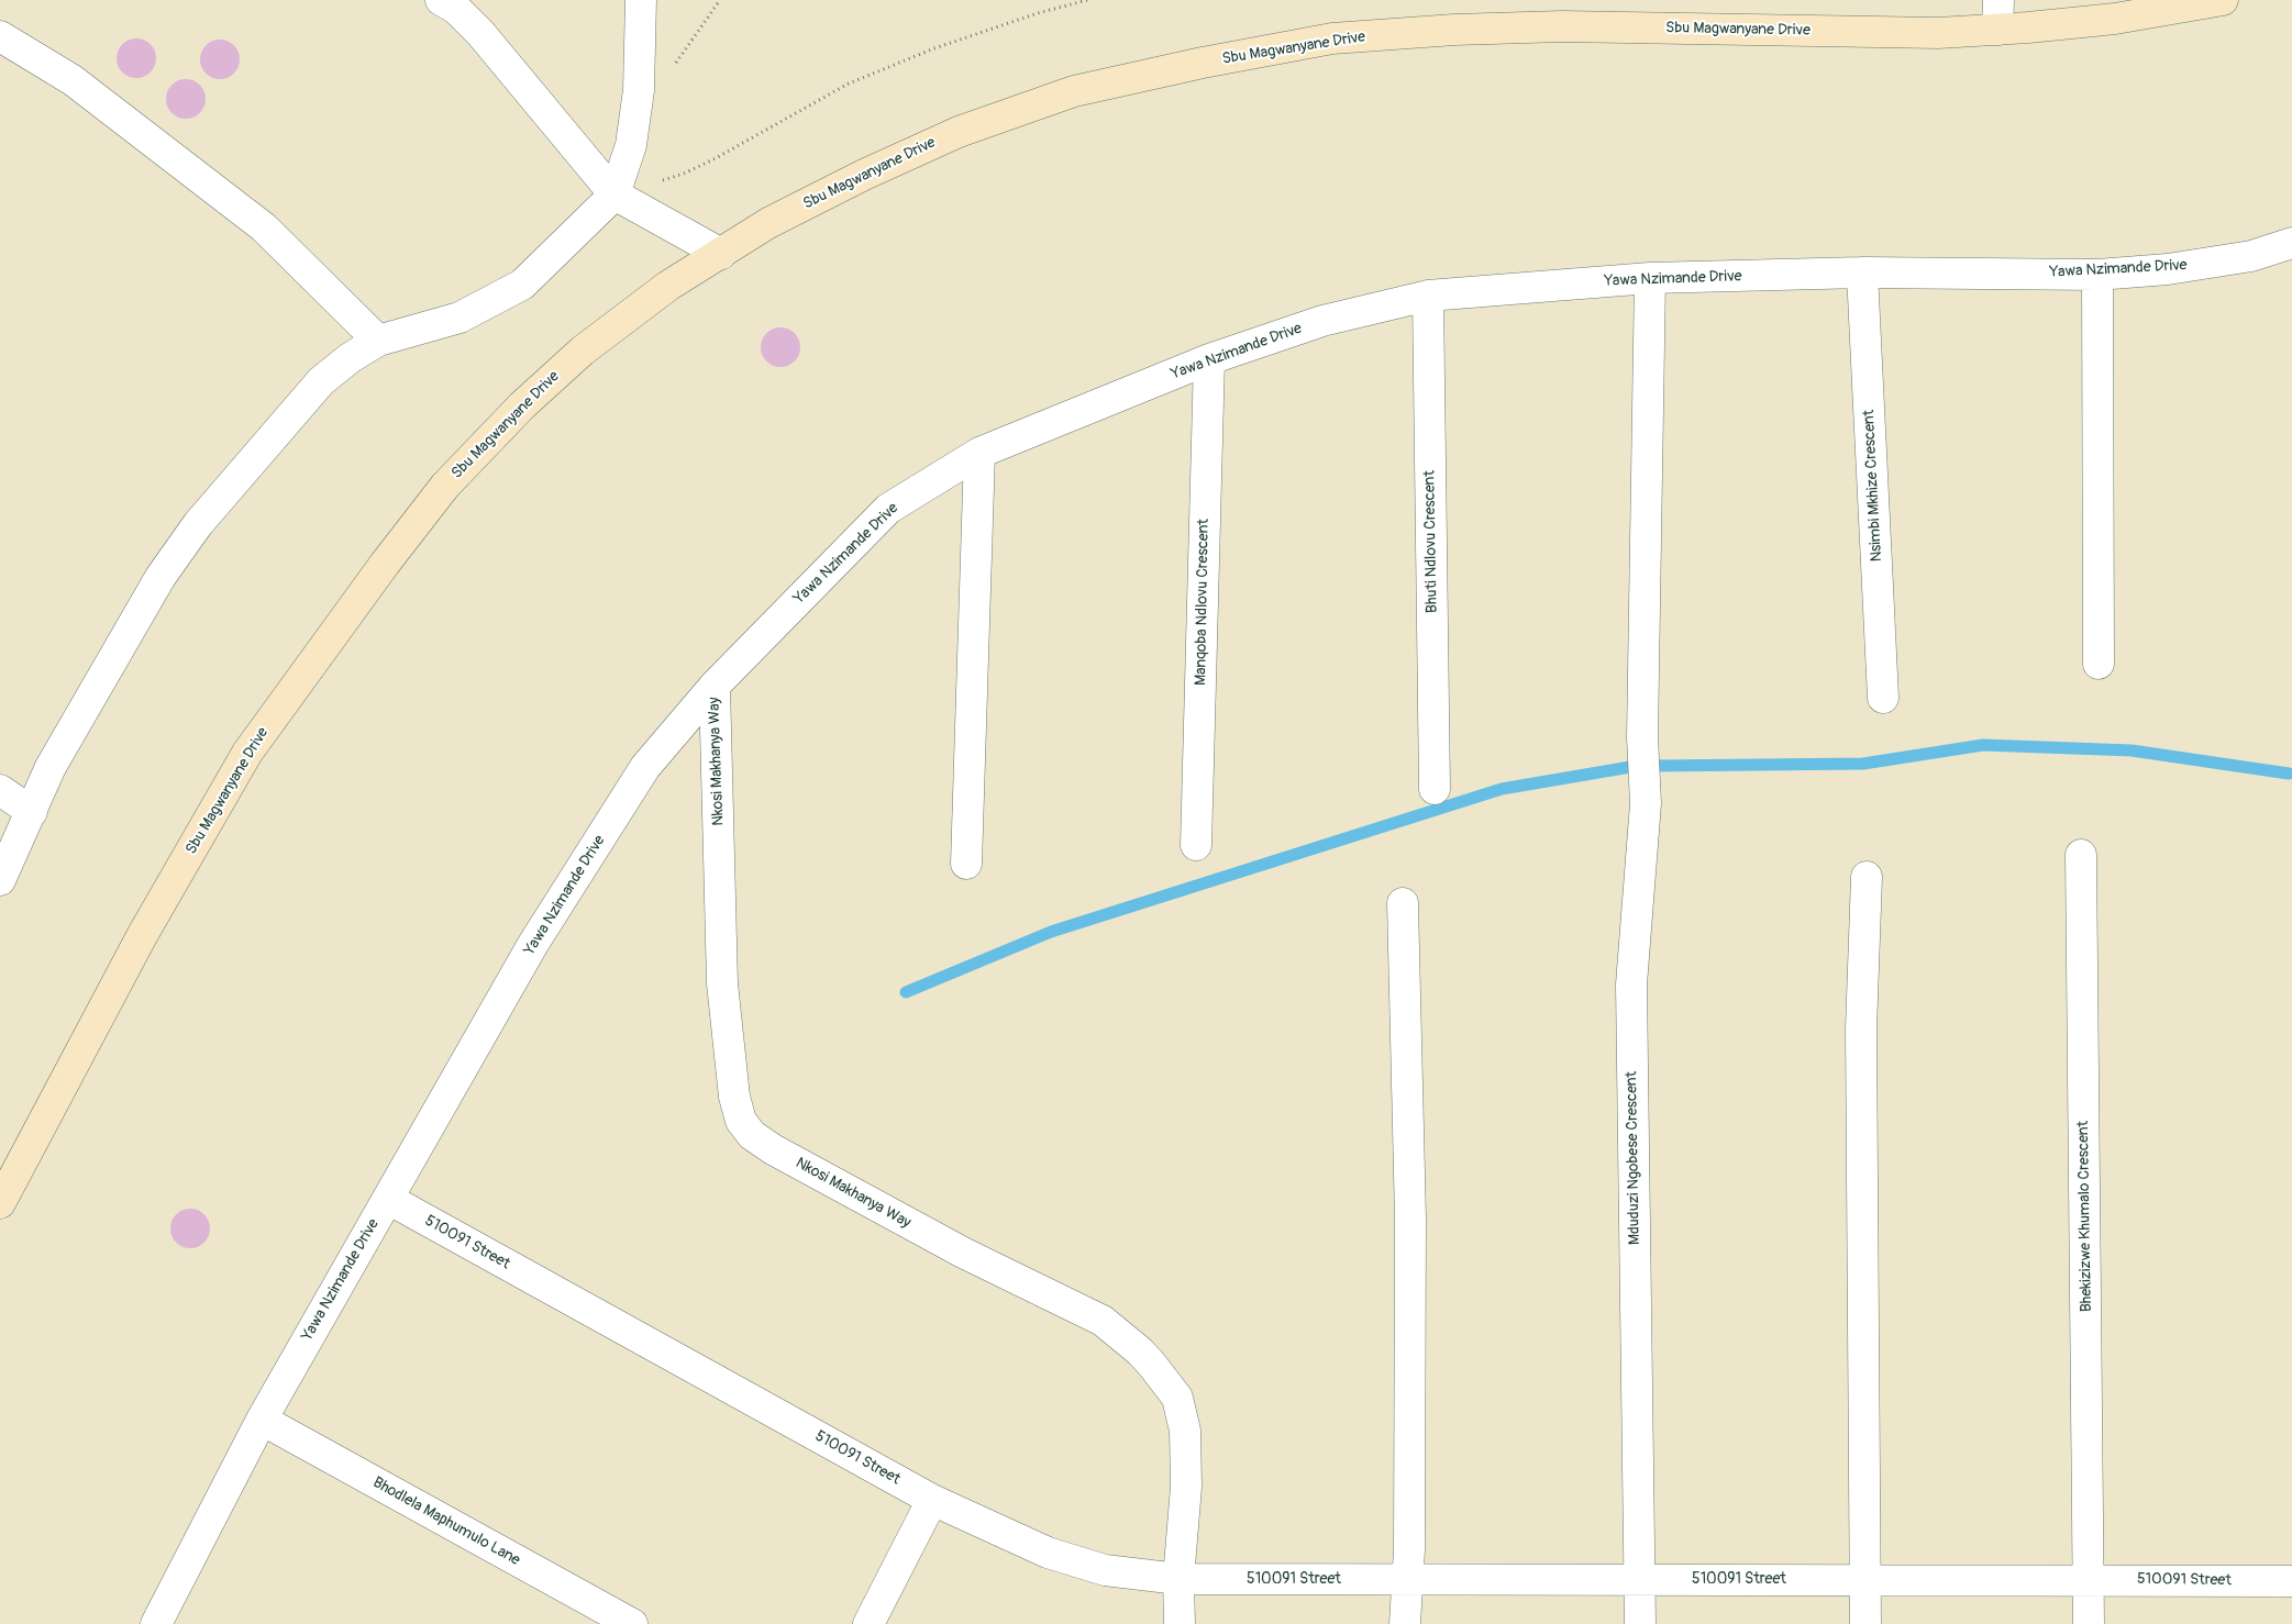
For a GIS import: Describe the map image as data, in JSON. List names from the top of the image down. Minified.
{"streets":{"main road":["Sbu Magwanyane Drive"],"street":["Yawa Nzimande Drive","Nsimbi Mkhize Crescent","Bhuti Ndlovu Crescent","Manqoba Ndlovu Crescent","Nkosi Makhanya Way","Mduduzi Ngobese Crescent","Bhekizizwe Khumalo Crescent","510091 Street","Bhodlela Maphumulo Lane"]},"crossings":[["Yawa Nzimande Drive","Nsimbi Mkhize Crescent"],["Yawa Nzimande Drive","Bhuti Ndlovu Crescent"],["Yawa Nzimande Drive","Manqoba Ndlovu Crescent"],["Yawa Nzimande Drive","Nkosi Makhanya Way"],["Yawa Nzimande Drive","Mduduzi Ngobese Crescent"],["Yawa Nzimande Drive","510091 Street"],["Yawa Nzimande Drive","Bhodlela Maphumulo Lane"],["Nkosi Makhanya Way","510091 Street"],["Mduduzi Ngobese Crescent","510091 Street"],["Bhekizizwe Khumalo Crescent","510091 Street"]]}
